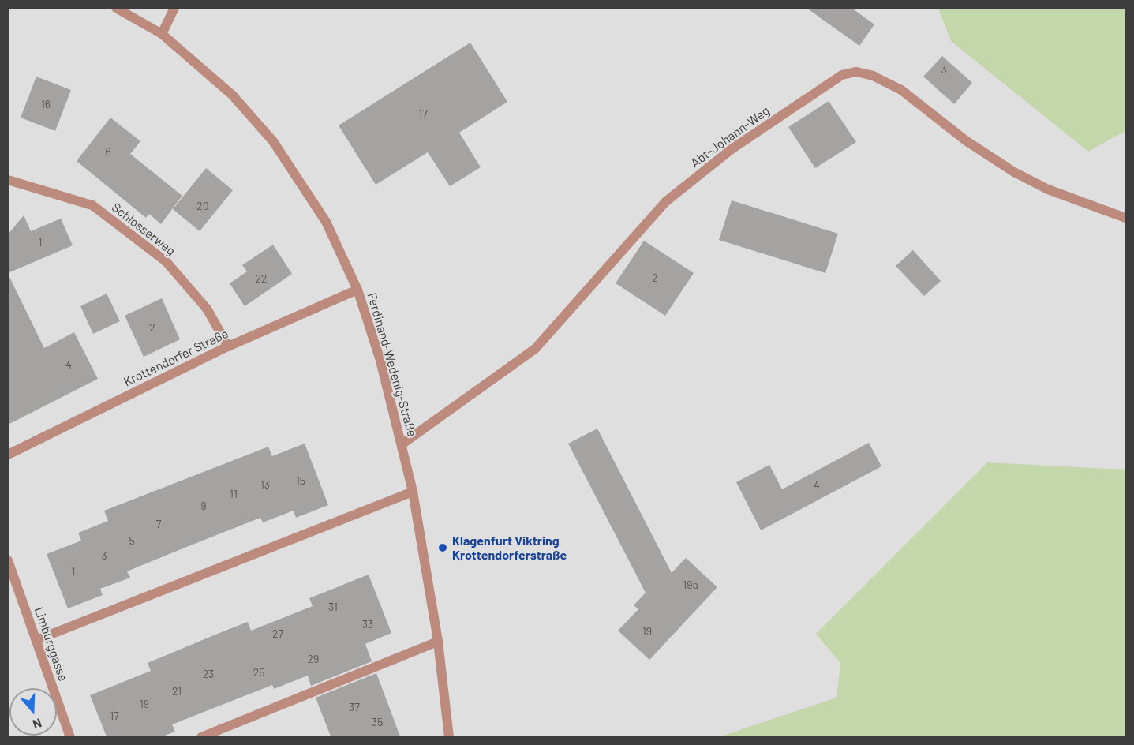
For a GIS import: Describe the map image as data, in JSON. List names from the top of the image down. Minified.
{"streets":{"street":["Abt-Johann-Weg","Schlosserweg","Krottendorfer Straße","Ferdinand-Wedenig-Straße","Limburggasse"]},"crossings":[["Abt-Johann-Weg","Ferdinand-Wedenig-Straße"],["Schlosserweg","Krottendorfer Straße"],["Krottendorfer Straße","Ferdinand-Wedenig-Straße"]],"places":["Klagenfurt Viktring Krottendorferstraße"],"house_numbers":["3","16","17","6","20","1","2","22","2","4","15","13","4","11","9","7","5","3","1","19a","31","33","19","27","29","25","23","21","19","37","17","35"],"north":"bottom"}
